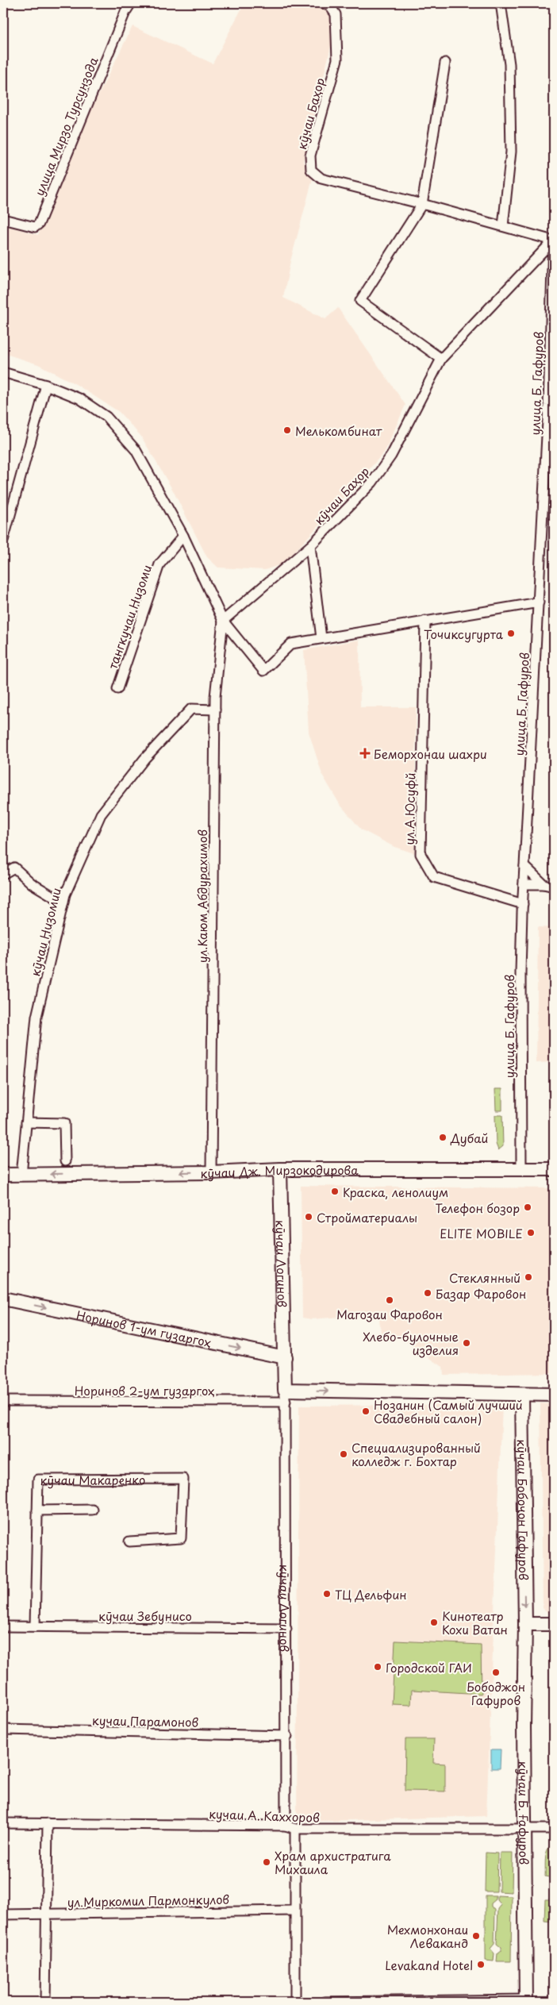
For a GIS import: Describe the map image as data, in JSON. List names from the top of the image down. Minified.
{"streets":{"street":["кӯчаи Баҳор","улица Мирзо Турсунзода","улица Б. Гафуров","тангкучаи Низоми","ул.А.Юсуфй","ул.Каюм Абдурахимов","кӯчаи Низомии","кӯчаи Дж. Мирзокодирова","кӯчаи Логинов","Норинов 1-ум гузаргоҳ","Норинов 2-ум гузаргоҳ","кӯчаи Макаренко","кӯчаи Бобоҷон Гафуров","кӯчаи Зебунисо","кучаи Парамонов","кӯчаи Б. Ғафуров","кучаи А. Каххоров","ул.Миркомил Пармонкулов"]},"crossings":[["кӯчаи Баҳор","улица Б. Гафуров"],["кӯчаи Баҳор","ул.Каюм Абдурахимов"],["улица Б. Гафуров","ул.А.Юсуфй"],["улица Б. Гафуров","кӯчаи Дж. Мирзокодирова"],["ул.Каюм Абдурахимов","кӯчаи Низомии"],["ул.Каюм Абдурахимов","кӯчаи Дж. Мирзокодирова"],["кӯчаи Низомии","кӯчаи Дж. Мирзокодирова"],["кӯчаи Дж. Мирзокодирова","кӯчаи Логинов"],["кӯчаи Логинов","Норинов 1-ум гузаргоҳ"],["кӯчаи Логинов","Норинов 2-ум гузаргоҳ"],["кӯчаи Логинов","кӯчаи Зебунисо"],["кӯчаи Логинов","кучаи Парамонов"],["кӯчаи Логинов","кучаи А. Каххоров"],["кӯчаи Логинов","ул.Миркомил Пармонкулов"],["кӯчаи Макаренко","кӯчаи Зебунисо"],["кӯчаи Бобоҷон Гафуров","кӯчаи Б. Ғафуров"],["кӯчаи Б. Ғафуров","кучаи А. Каххоров"]],"one_way":["Норинов 1-ум гузаргоҳ","кӯчаи Бобоҷон Гафуров"],"places":{"other":["Мелькомбинат","Точиксугурта","Дубай","Краска, ленолиум","Телефон бозор","Стройматериалы","ELITE MOBILE","Стеклянный","Базар Фаровон","Магозаи Фаровон","Хлебо-булочные изделия","Нозанин (Самый лучший Свадебный салон)","Специализированный колледж г. Бохтар","ТЦ Дельфин","Кинотеатр Кохи Ватан","Городской ГАИ","Бободжон Гафуров","Храм архистратига Михаила","Мехмонхонаи Леваканд","Levakand Hotel"],"health":["Беморхонаи шахри"]}}
